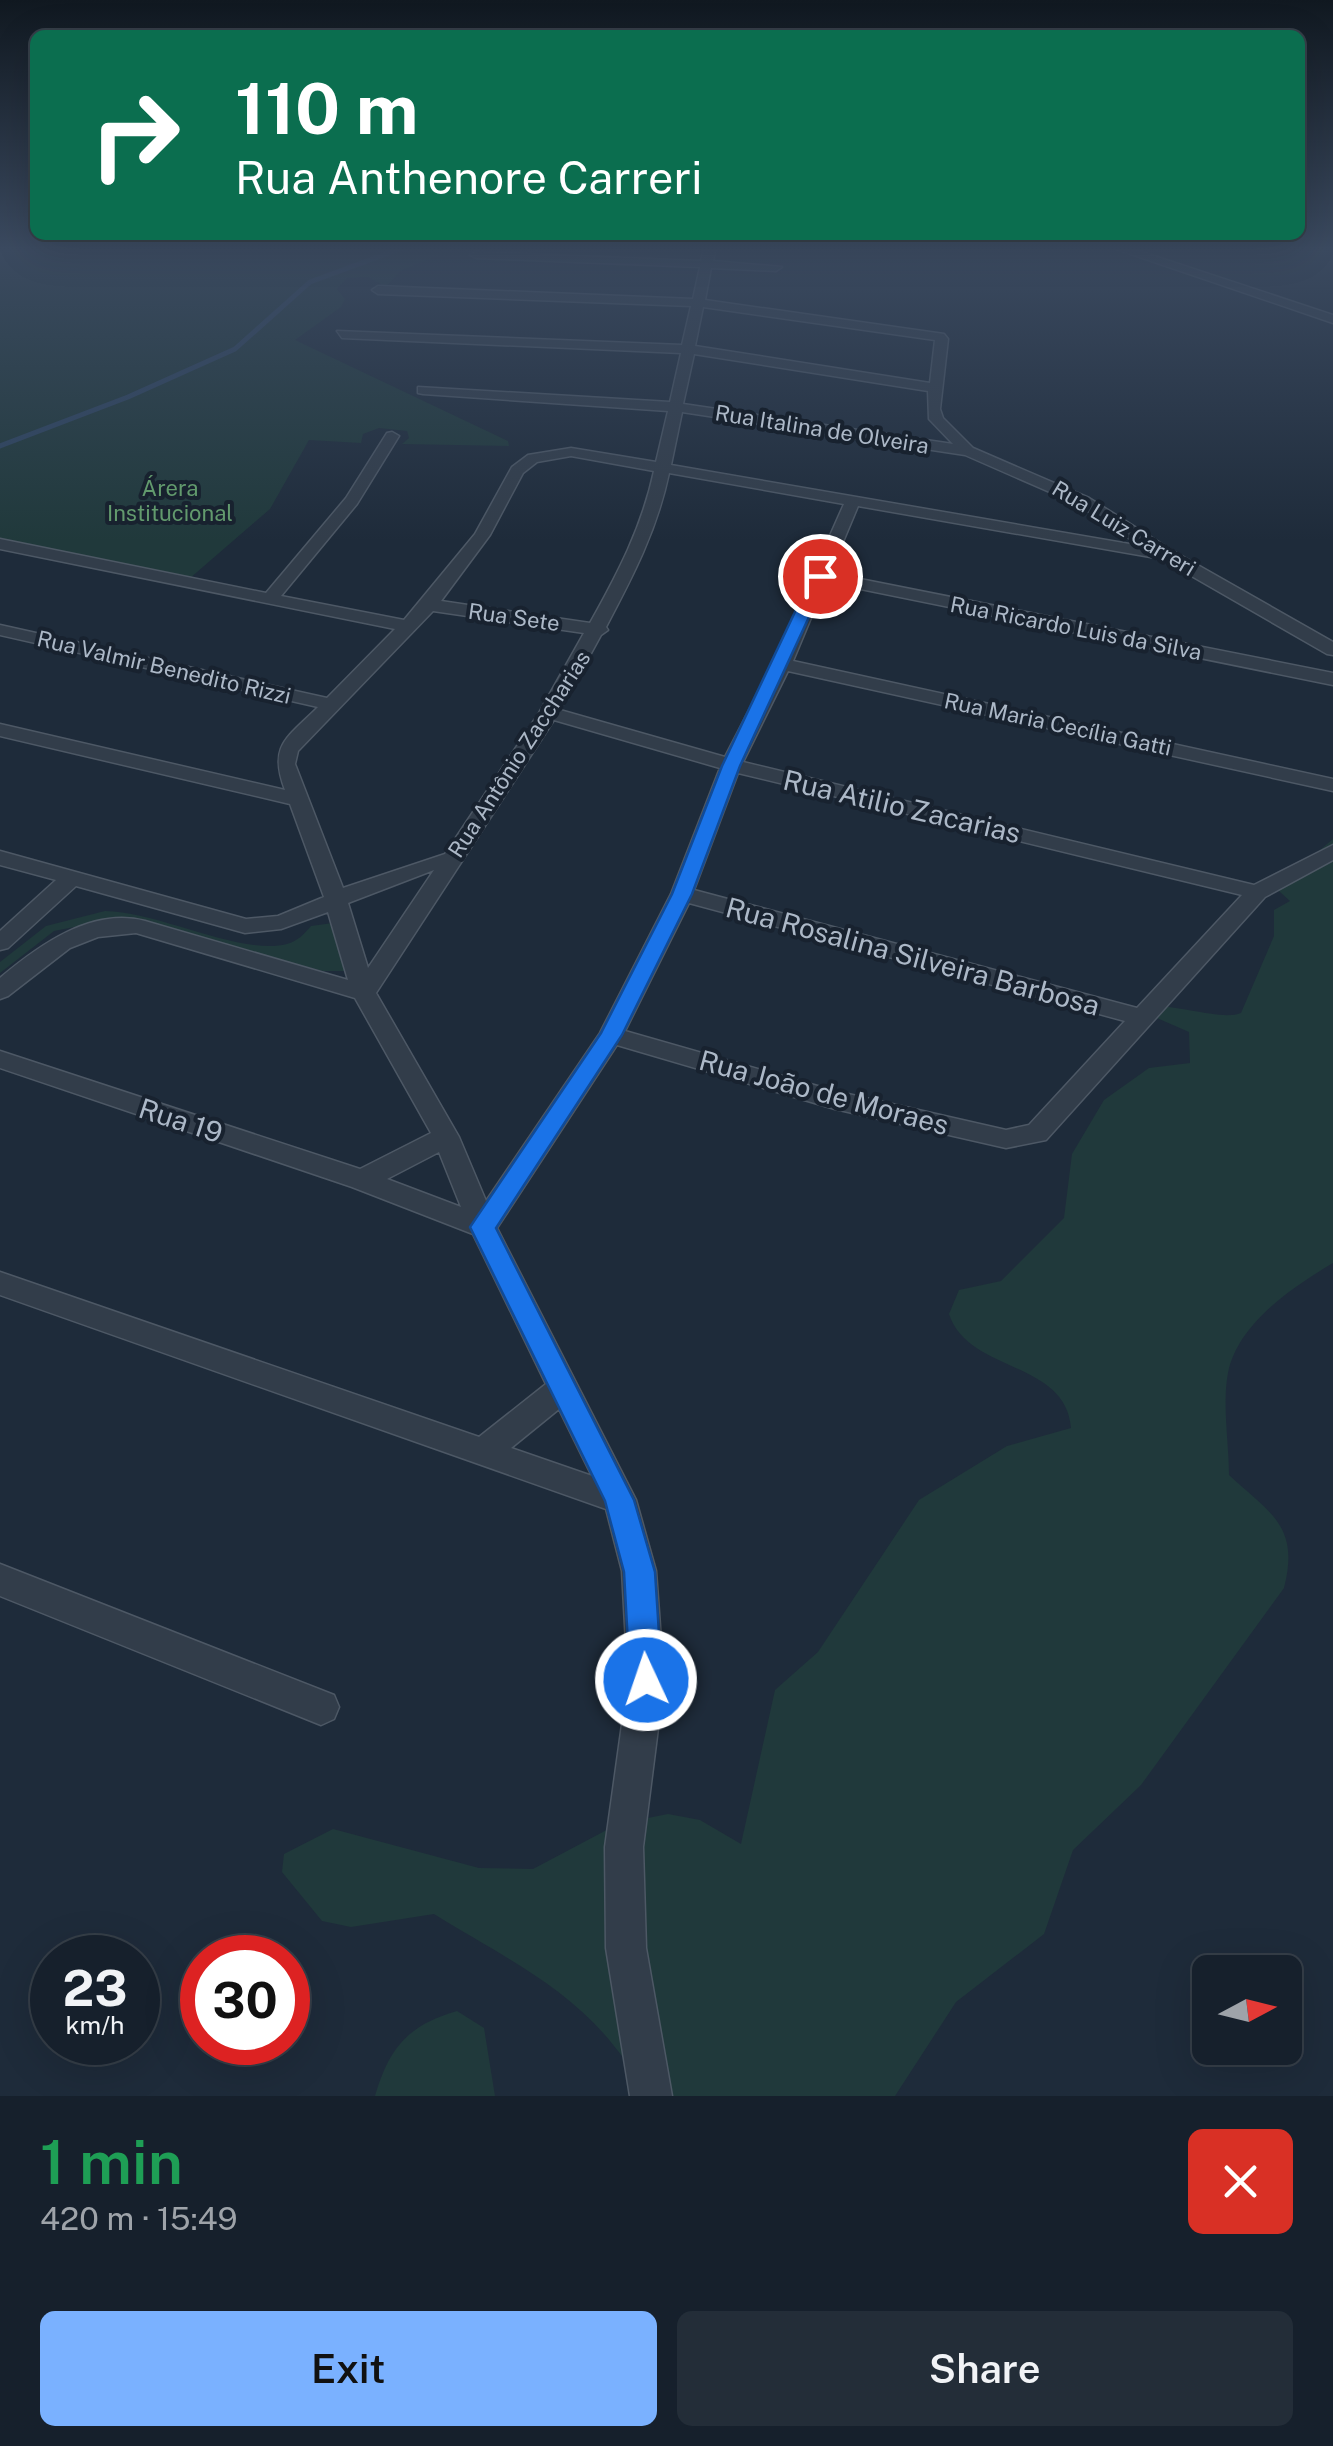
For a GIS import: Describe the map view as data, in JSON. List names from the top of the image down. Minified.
{"streets":{"street":["Rua Italina de Olveira","Rua Luiz Carreri","Rua Sete","Rua Ricardo Luis da Silva","Rua Valmir Benedito Rizzi","Rua Maria Cecília Gatti","Rua Antônio Zaccharias","Rua Atilio Zacarias","Rua Rosalina Silveira Barbosa","Rua João de Moraes","Rua 19"]},"crossings":[["Rua Italina de Olveira","Rua Luiz Carreri"],["Rua Italina de Olveira","Rua Antônio Zaccharias"],["Rua Sete","Rua Antônio Zaccharias"],["Rua Antônio Zaccharias","Rua Atilio Zacarias"],["Rua Rosalina Silveira Barbosa","Rua João de Moraes"]],"parks":["Árera Institucional"],"north":"right","page":{"turn":["110 m","Rua Anthenore Carreri"],"speed":"23 km/h","limit":"30","heading":["1 min","420 m · 15:49"],"buttons":["Exit","Share"]}}
